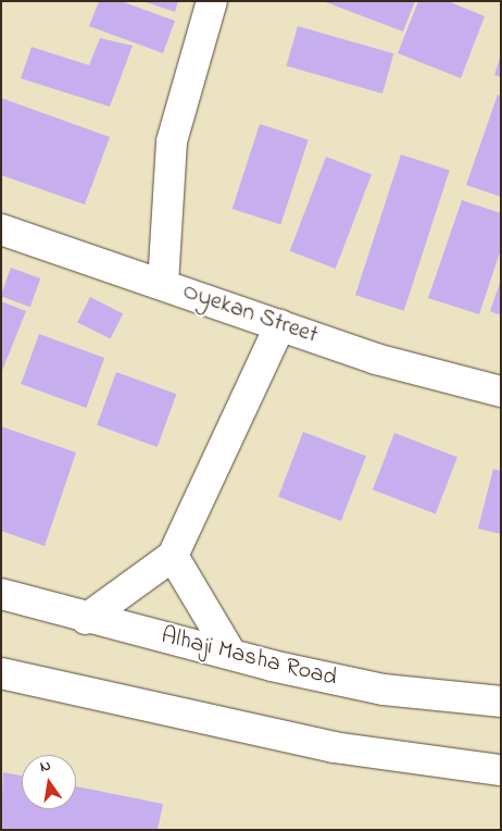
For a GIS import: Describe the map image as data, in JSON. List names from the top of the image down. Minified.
{"streets":{"street":["Oyekan Street","Alhaji Masha Road"]},"north":"top"}
